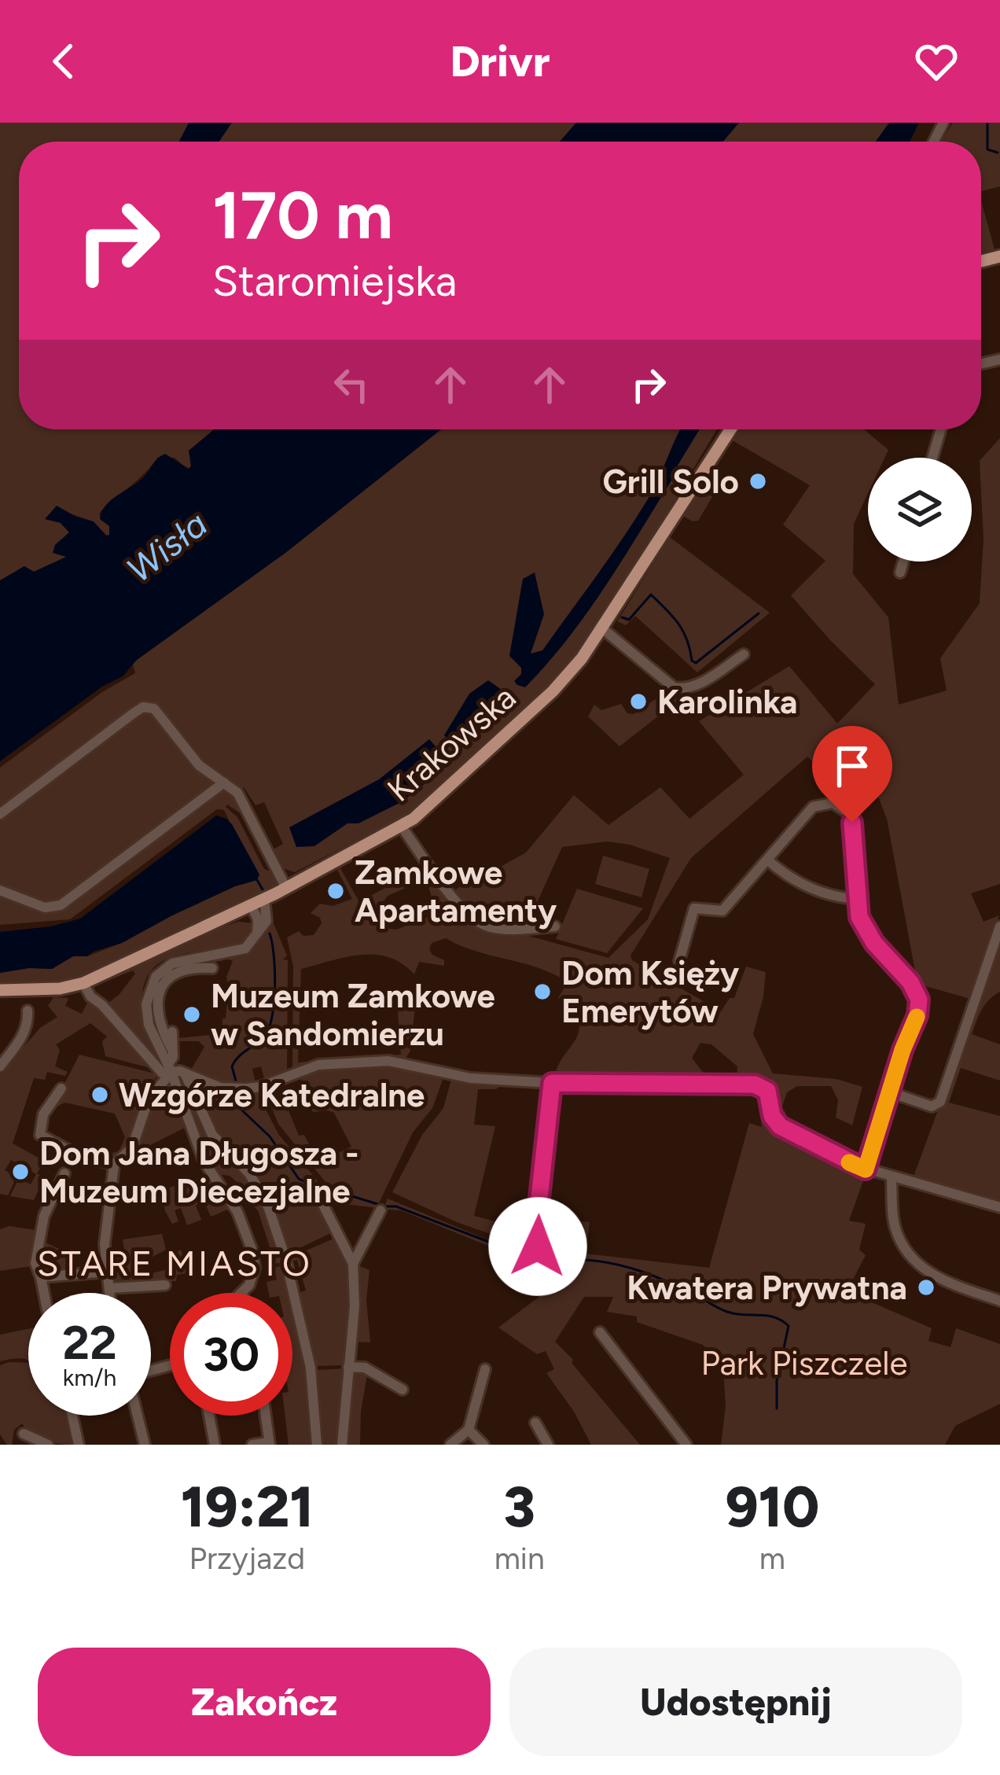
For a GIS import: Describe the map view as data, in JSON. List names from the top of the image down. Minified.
{"streets":{"main road":["Krakowska"]},"districts":["STARE MIASTO"],"water":["Wisła"],"parks":["Park Piszczele"],"places":["Grill Solo","Karolinka","Zamkowe Apartamenty","Dom Księży Emerytów","Muzeum Zamkowe w Sandomierzu","Wzgórze Katedralne","Dom Jana Długosza - Muzeum Diecezjalne","Kwatera Prywatna"],"page":{"header":"Drivr","turn":["170 m","Staromiejska"],"speed":"22 km/h","limit":"30","eta":["19:21","Przyjazd","3","min","910","m"],"buttons":["Zakończ","Udostępnij"]}}
